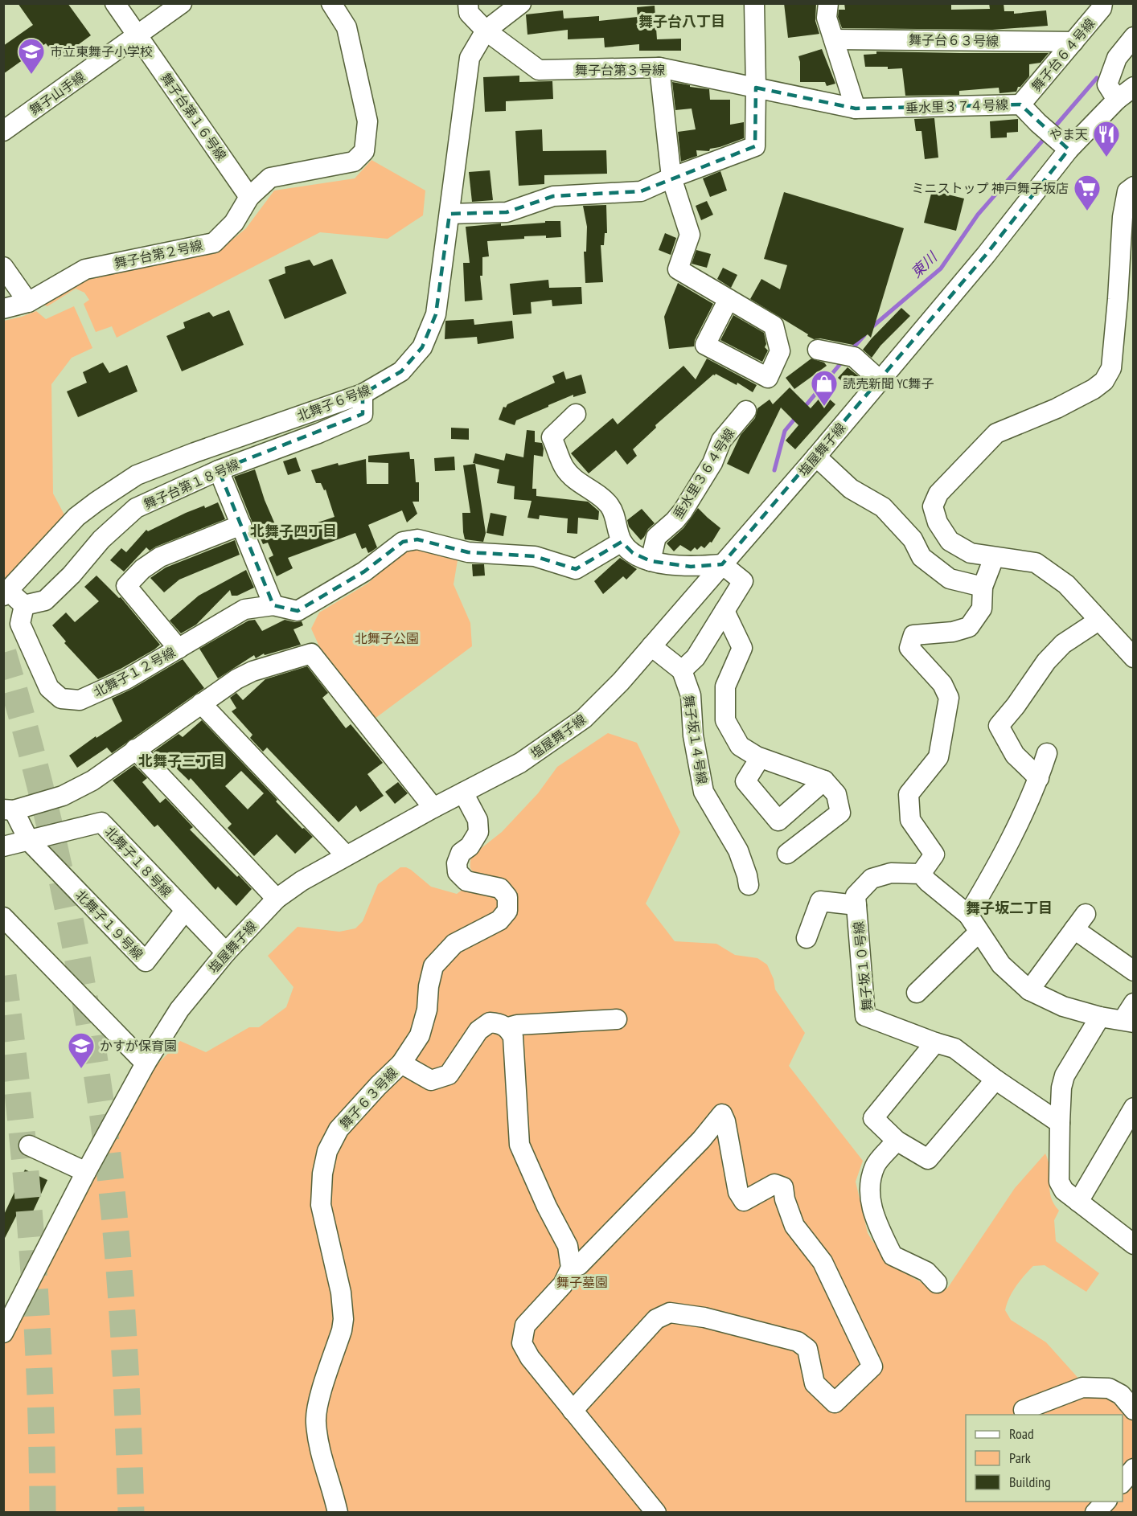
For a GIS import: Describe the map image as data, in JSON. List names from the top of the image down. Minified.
{"streets":{"street":["舞子台６３号線","舞子台６４号線","舞子台第３号線","舞子山手線","垂水里３７４号線","舞子台第１６号線","舞子台第２号線","北舞子６号線","塩屋舞子線","垂水里３６４号線","舞子台第１８号線","北舞子１２号線","舞子坂１４号線","北舞子１８号線","北舞子１９号線","舞子坂１０号線","舞子６３号線"]},"crossings":[["舞子台６３号線","舞子台６４号線"],["舞子台６４号線","垂水里３７４号線"],["舞子台第３号線","垂水里３７４号線"],["舞子台第３号線","北舞子６号線"],["舞子山手線","舞子台第１６号線"],["垂水里３７４号線","塩屋舞子線"],["舞子台第１６号線","舞子台第２号線"],["北舞子６号線","舞子台第１８号線"],["塩屋舞子線","北舞子１８号線"],["塩屋舞子線","舞子６３号線"],["舞子台第１８号線","北舞子１２号線"],["北舞子１８号線","北舞子１９号線"]],"districts":["舞子台八丁目","北舞子四丁目","北舞子三丁目","舞子坂二丁目"],"water":["東川"],"parks":["北舞子公園","舞子墓園"],"places":{"school or university":["市立東舞子小学校","かすが保育園"],"restaurant":["やま天"],"supermarket":["ミニストップ 神戸舞子坂店"],"shop":["読売新聞 YC舞子"]},"legend":["Road","Park","Building"]}
